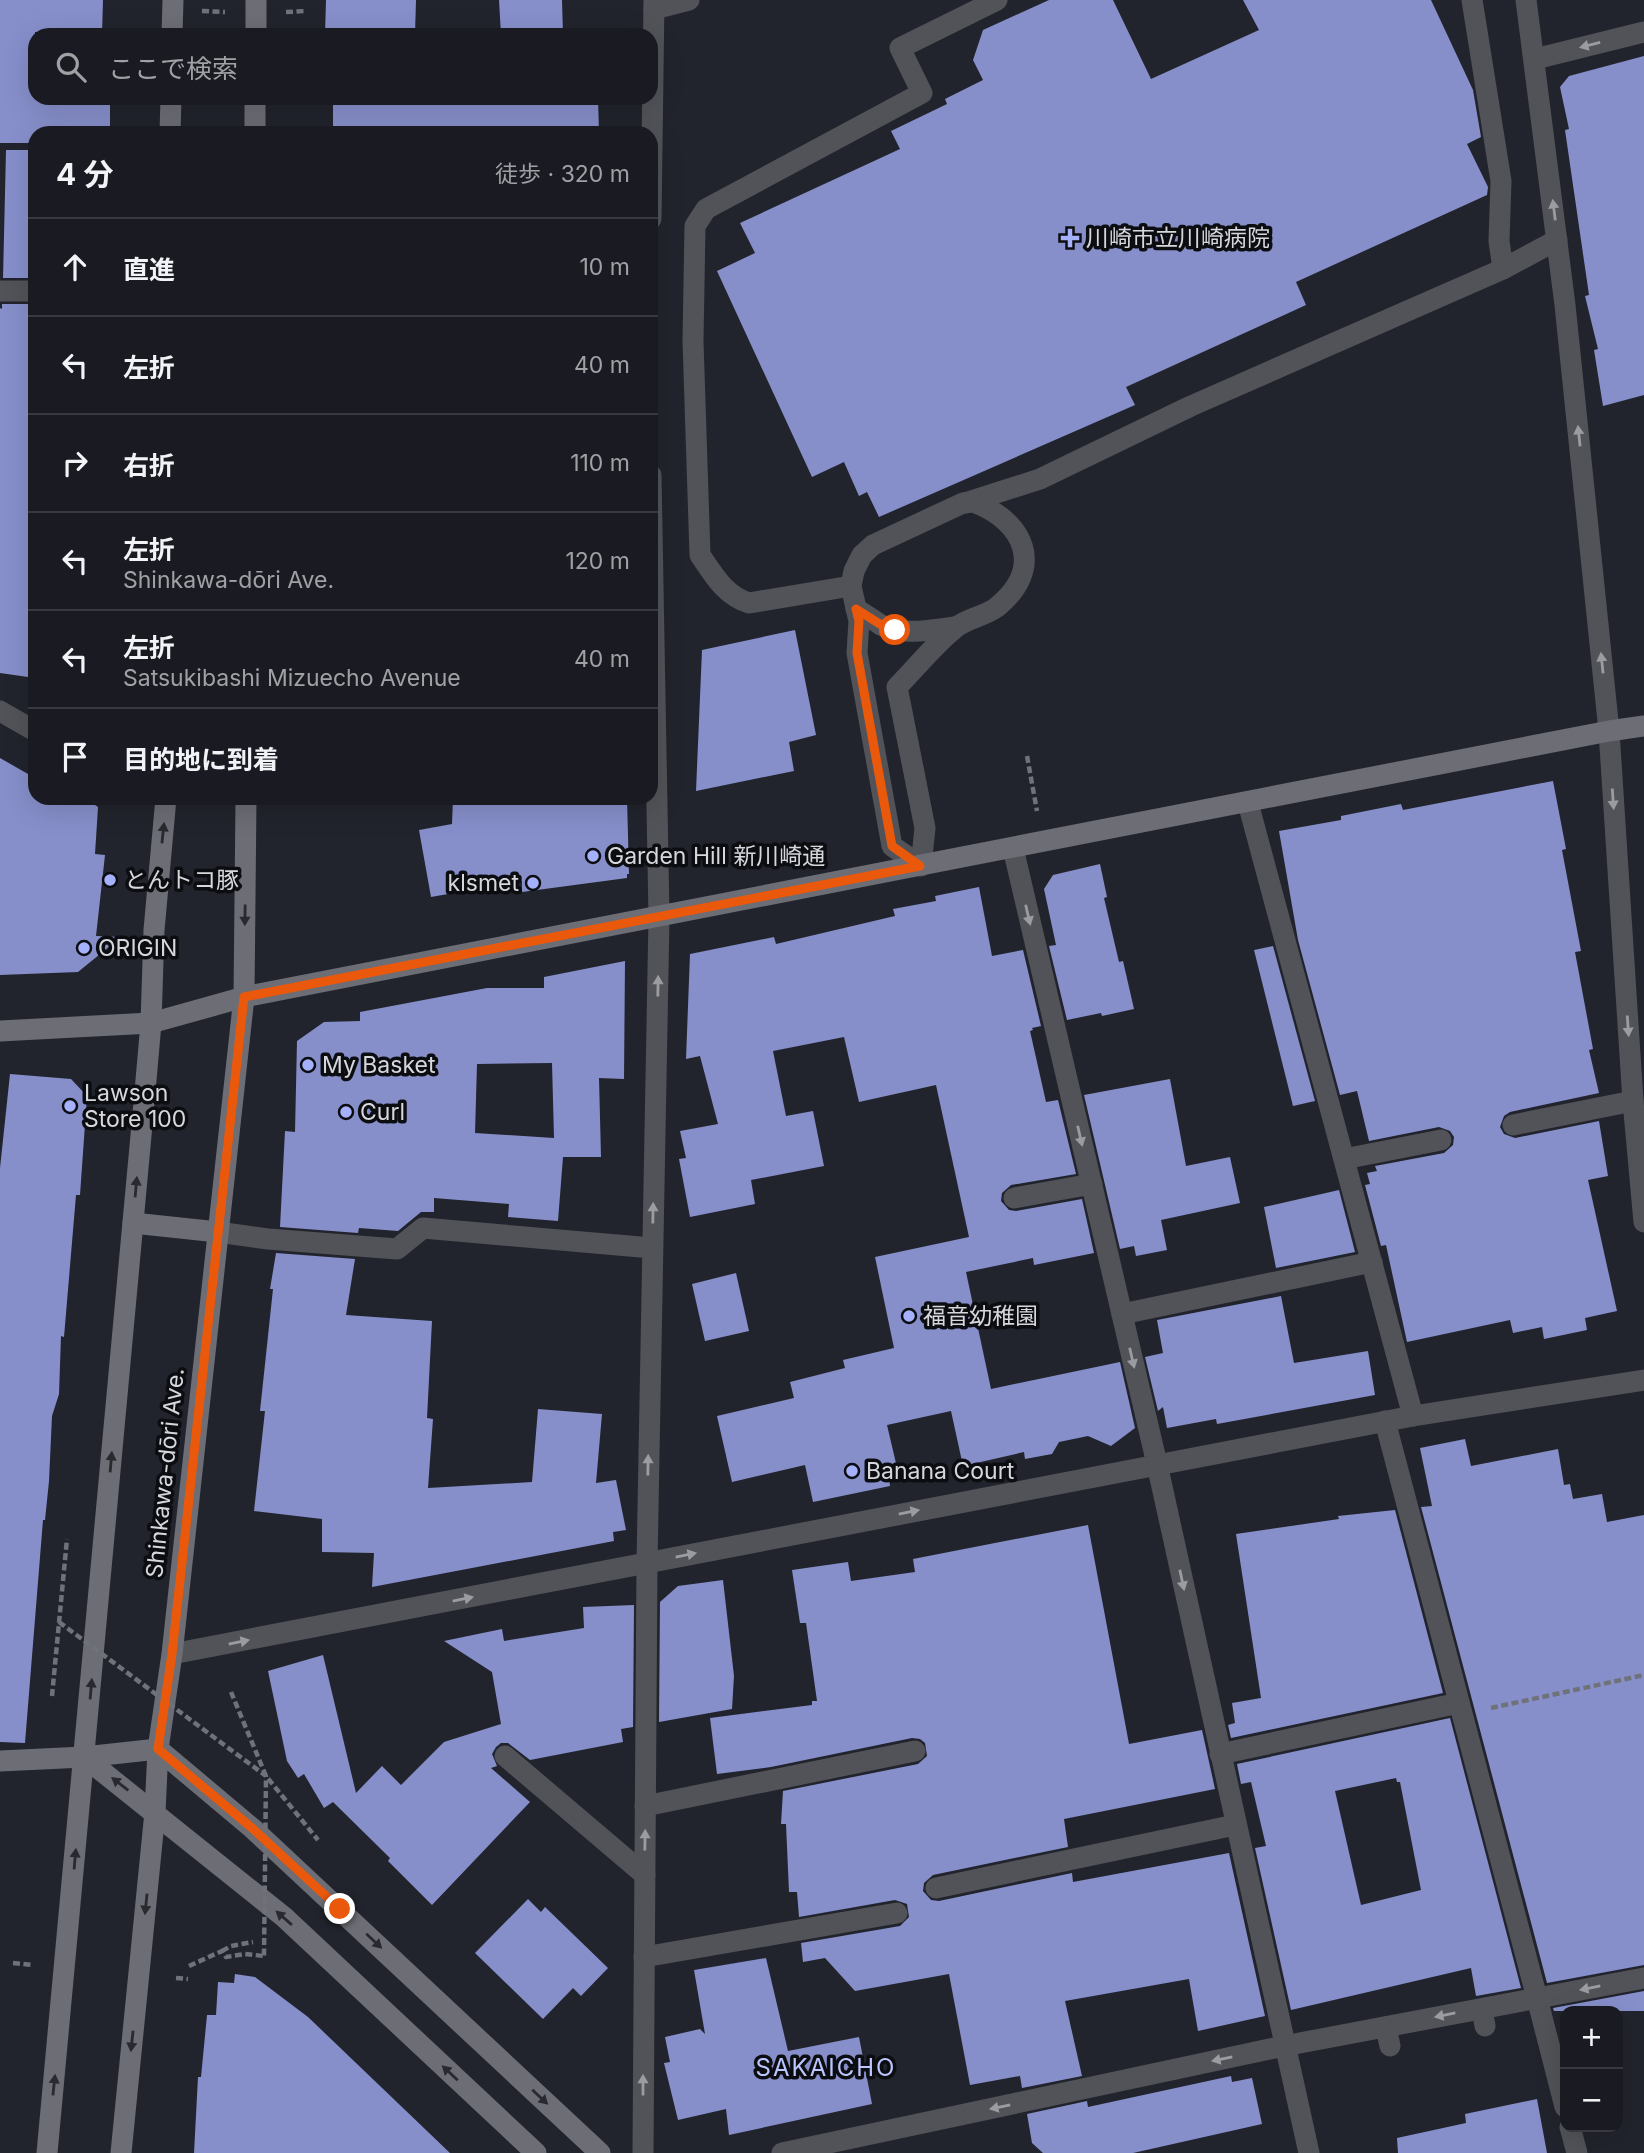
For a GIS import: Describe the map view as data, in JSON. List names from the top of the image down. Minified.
{"streets":{"street":["Shinkawa-dōri Ave."]},"districts":["SAKAICHO"],"places":{"health":["川崎市立川崎病院"],"other":["Garden Hill 新川崎通","とんトコ豚","klsmet","ORIGIN","My Basket","Lawson Store 100","Curl","福音幼稚園","Banana Court"]},"page":{"search":"ここで検索","heading":["4 分","徒歩 · 320 m"],"list":[["直進","10 m"],["左折","40 m"],["右折","110 m"],["左折","Shinkawa-dōri Ave.","120 m"],["左折","Satsukibashi Mizuecho Avenue","40 m"],"目的地に到着"],"map_buttons":["+","−"]}}
